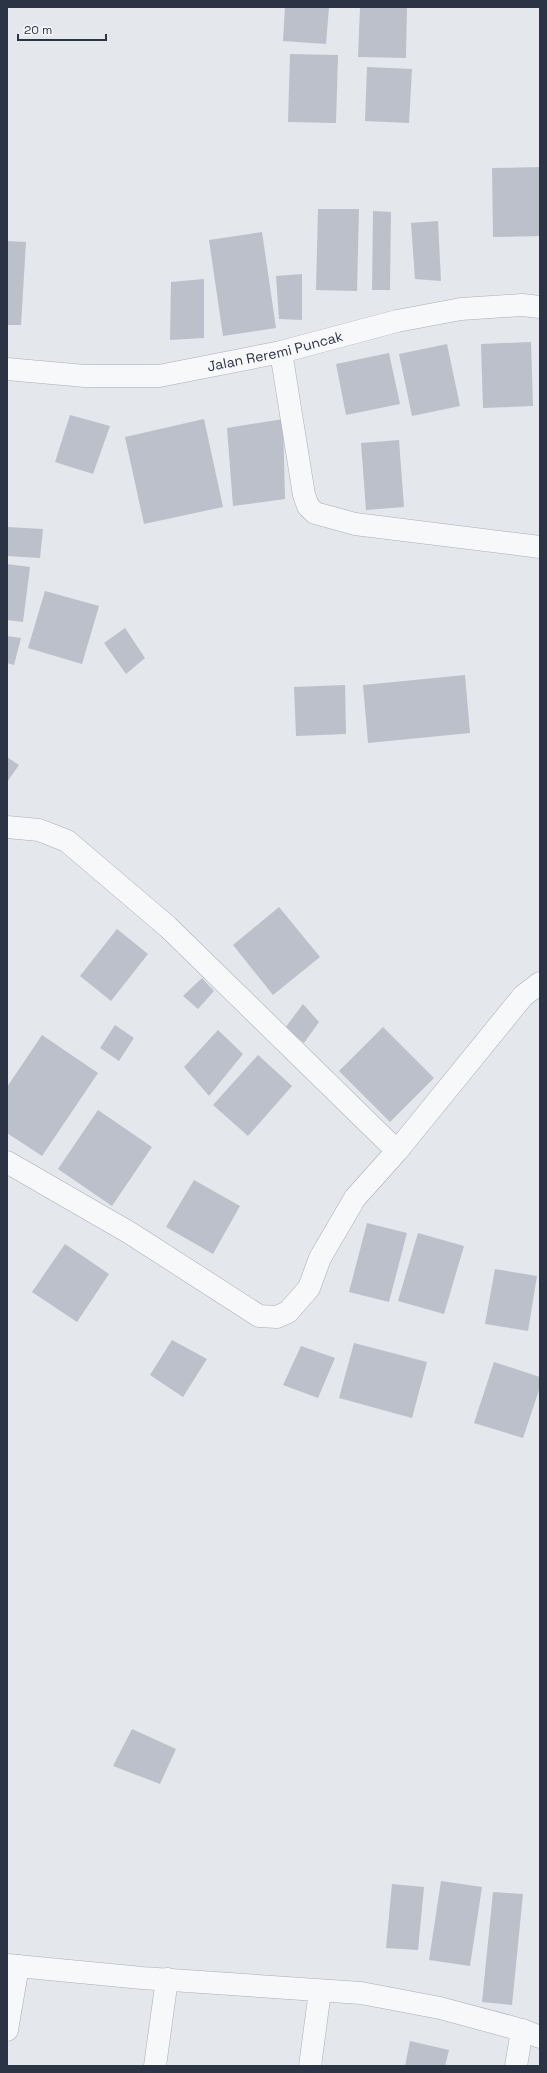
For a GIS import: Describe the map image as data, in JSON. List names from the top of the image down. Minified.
{"streets":{"street":["Jalan Reremi Puncak"]},"scale_bar":"20 m"}
